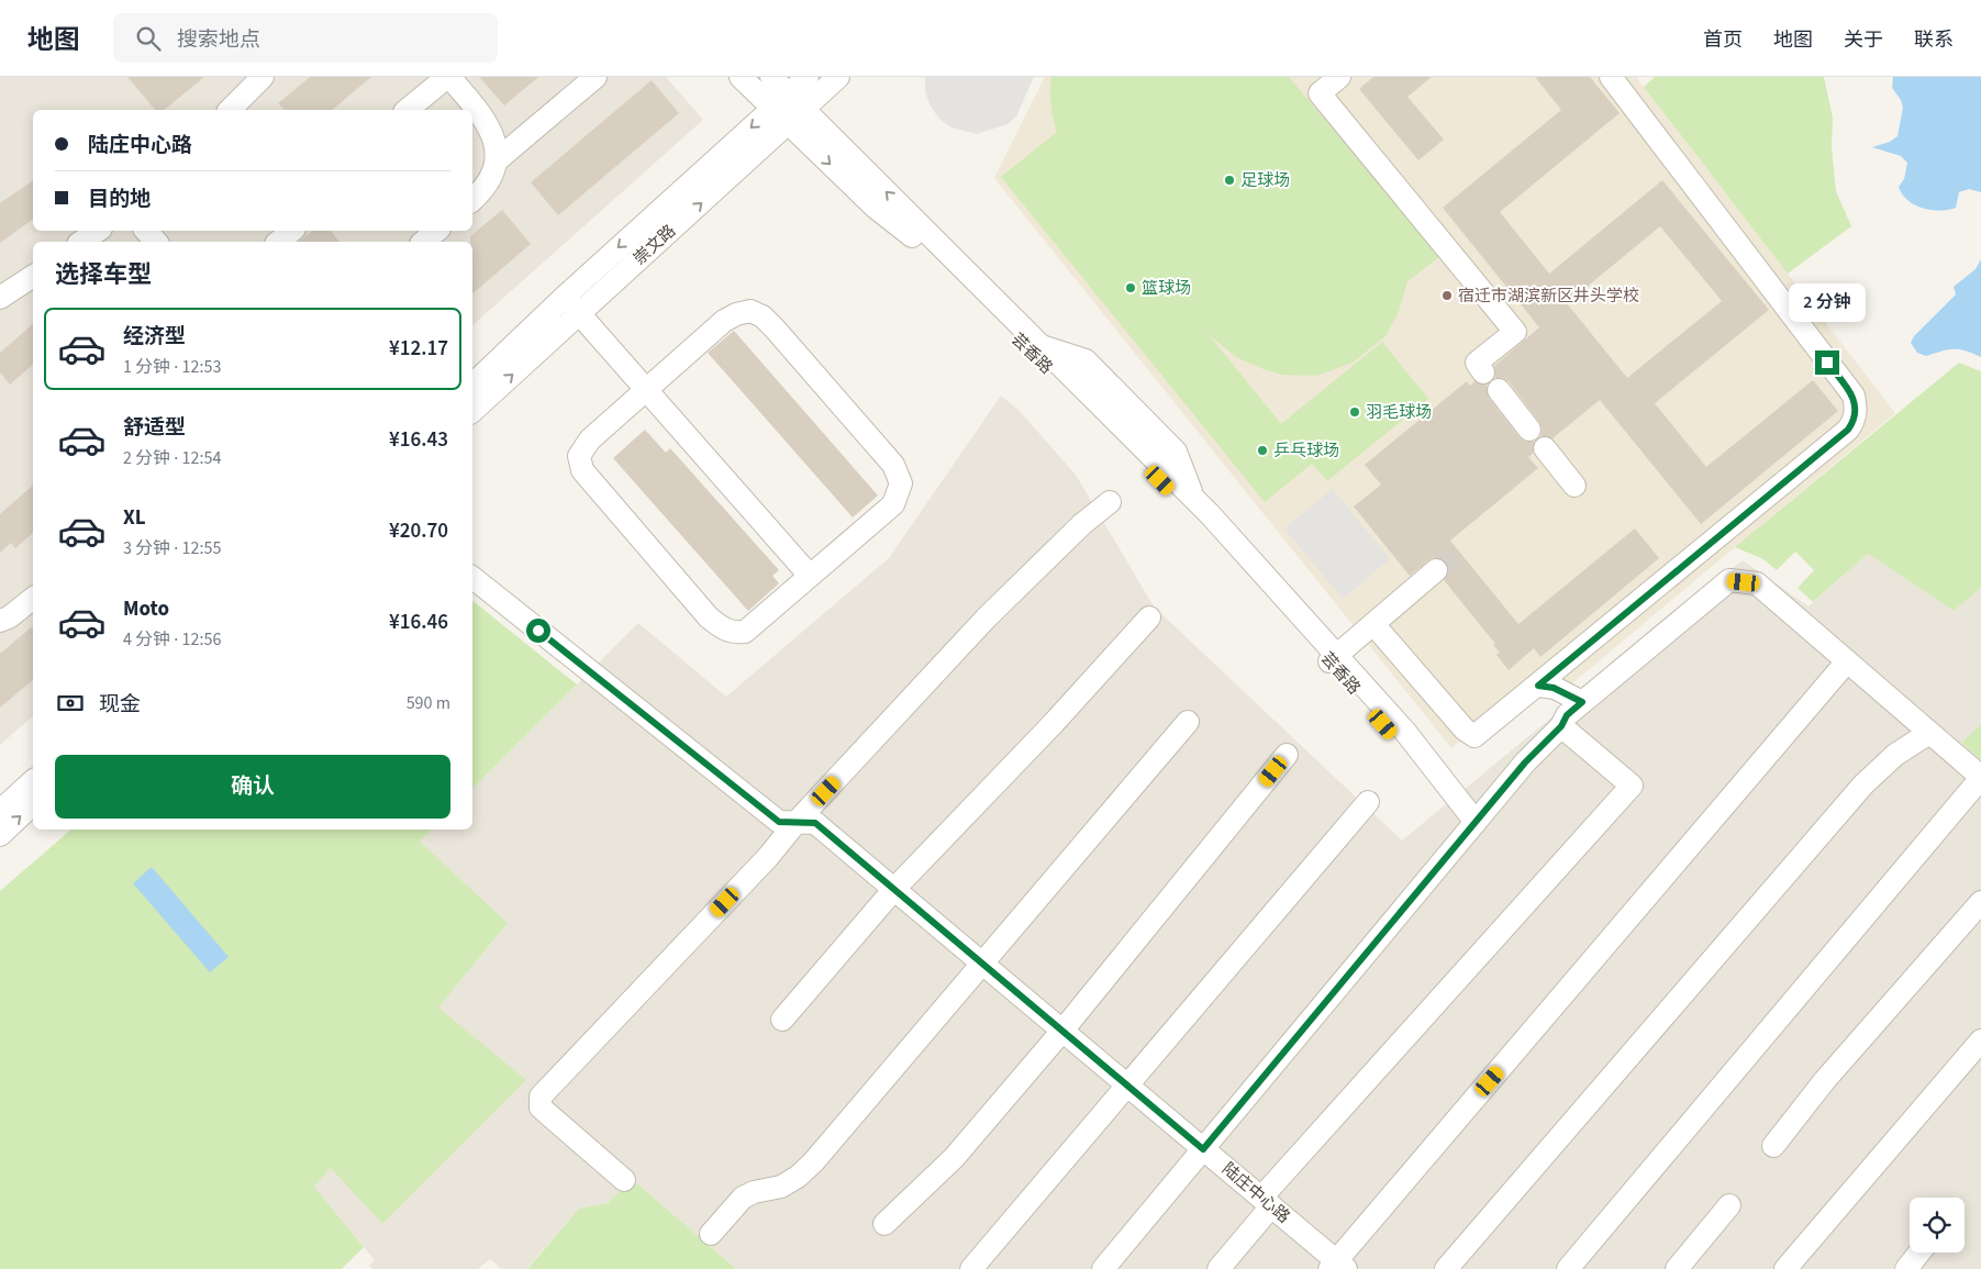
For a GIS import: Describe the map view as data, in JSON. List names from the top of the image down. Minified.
{"streets":{"street":["崇文路","芸香路","陆庄中心路"]},"crossings":[["崇文路","芸香路"]],"places":["足球场","篮球场","宿迁市湖滨新区井头学校","羽毛球场","乒乓球场"],"page":{"header":"地图","search":"搜索地点","nav":["首页","地图","关于","联系"],"banner":["陆庄中心路","目的地"],"heading":"选择车型","bubble":"2 分钟","list":[{"name":"经济型","note":"1 分钟 · 12:53","value":"¥12.17"},{"name":"舒适型","note":"2 分钟 · 12:54","value":"¥16.43"},{"name":"XL","note":"3 分钟 · 12:55","value":"¥20.70"},{"name":"Moto","note":"4 分钟 · 12:56","value":"¥16.46"}],"pay":["现金","590 m"],"buttons":"确认"}}
